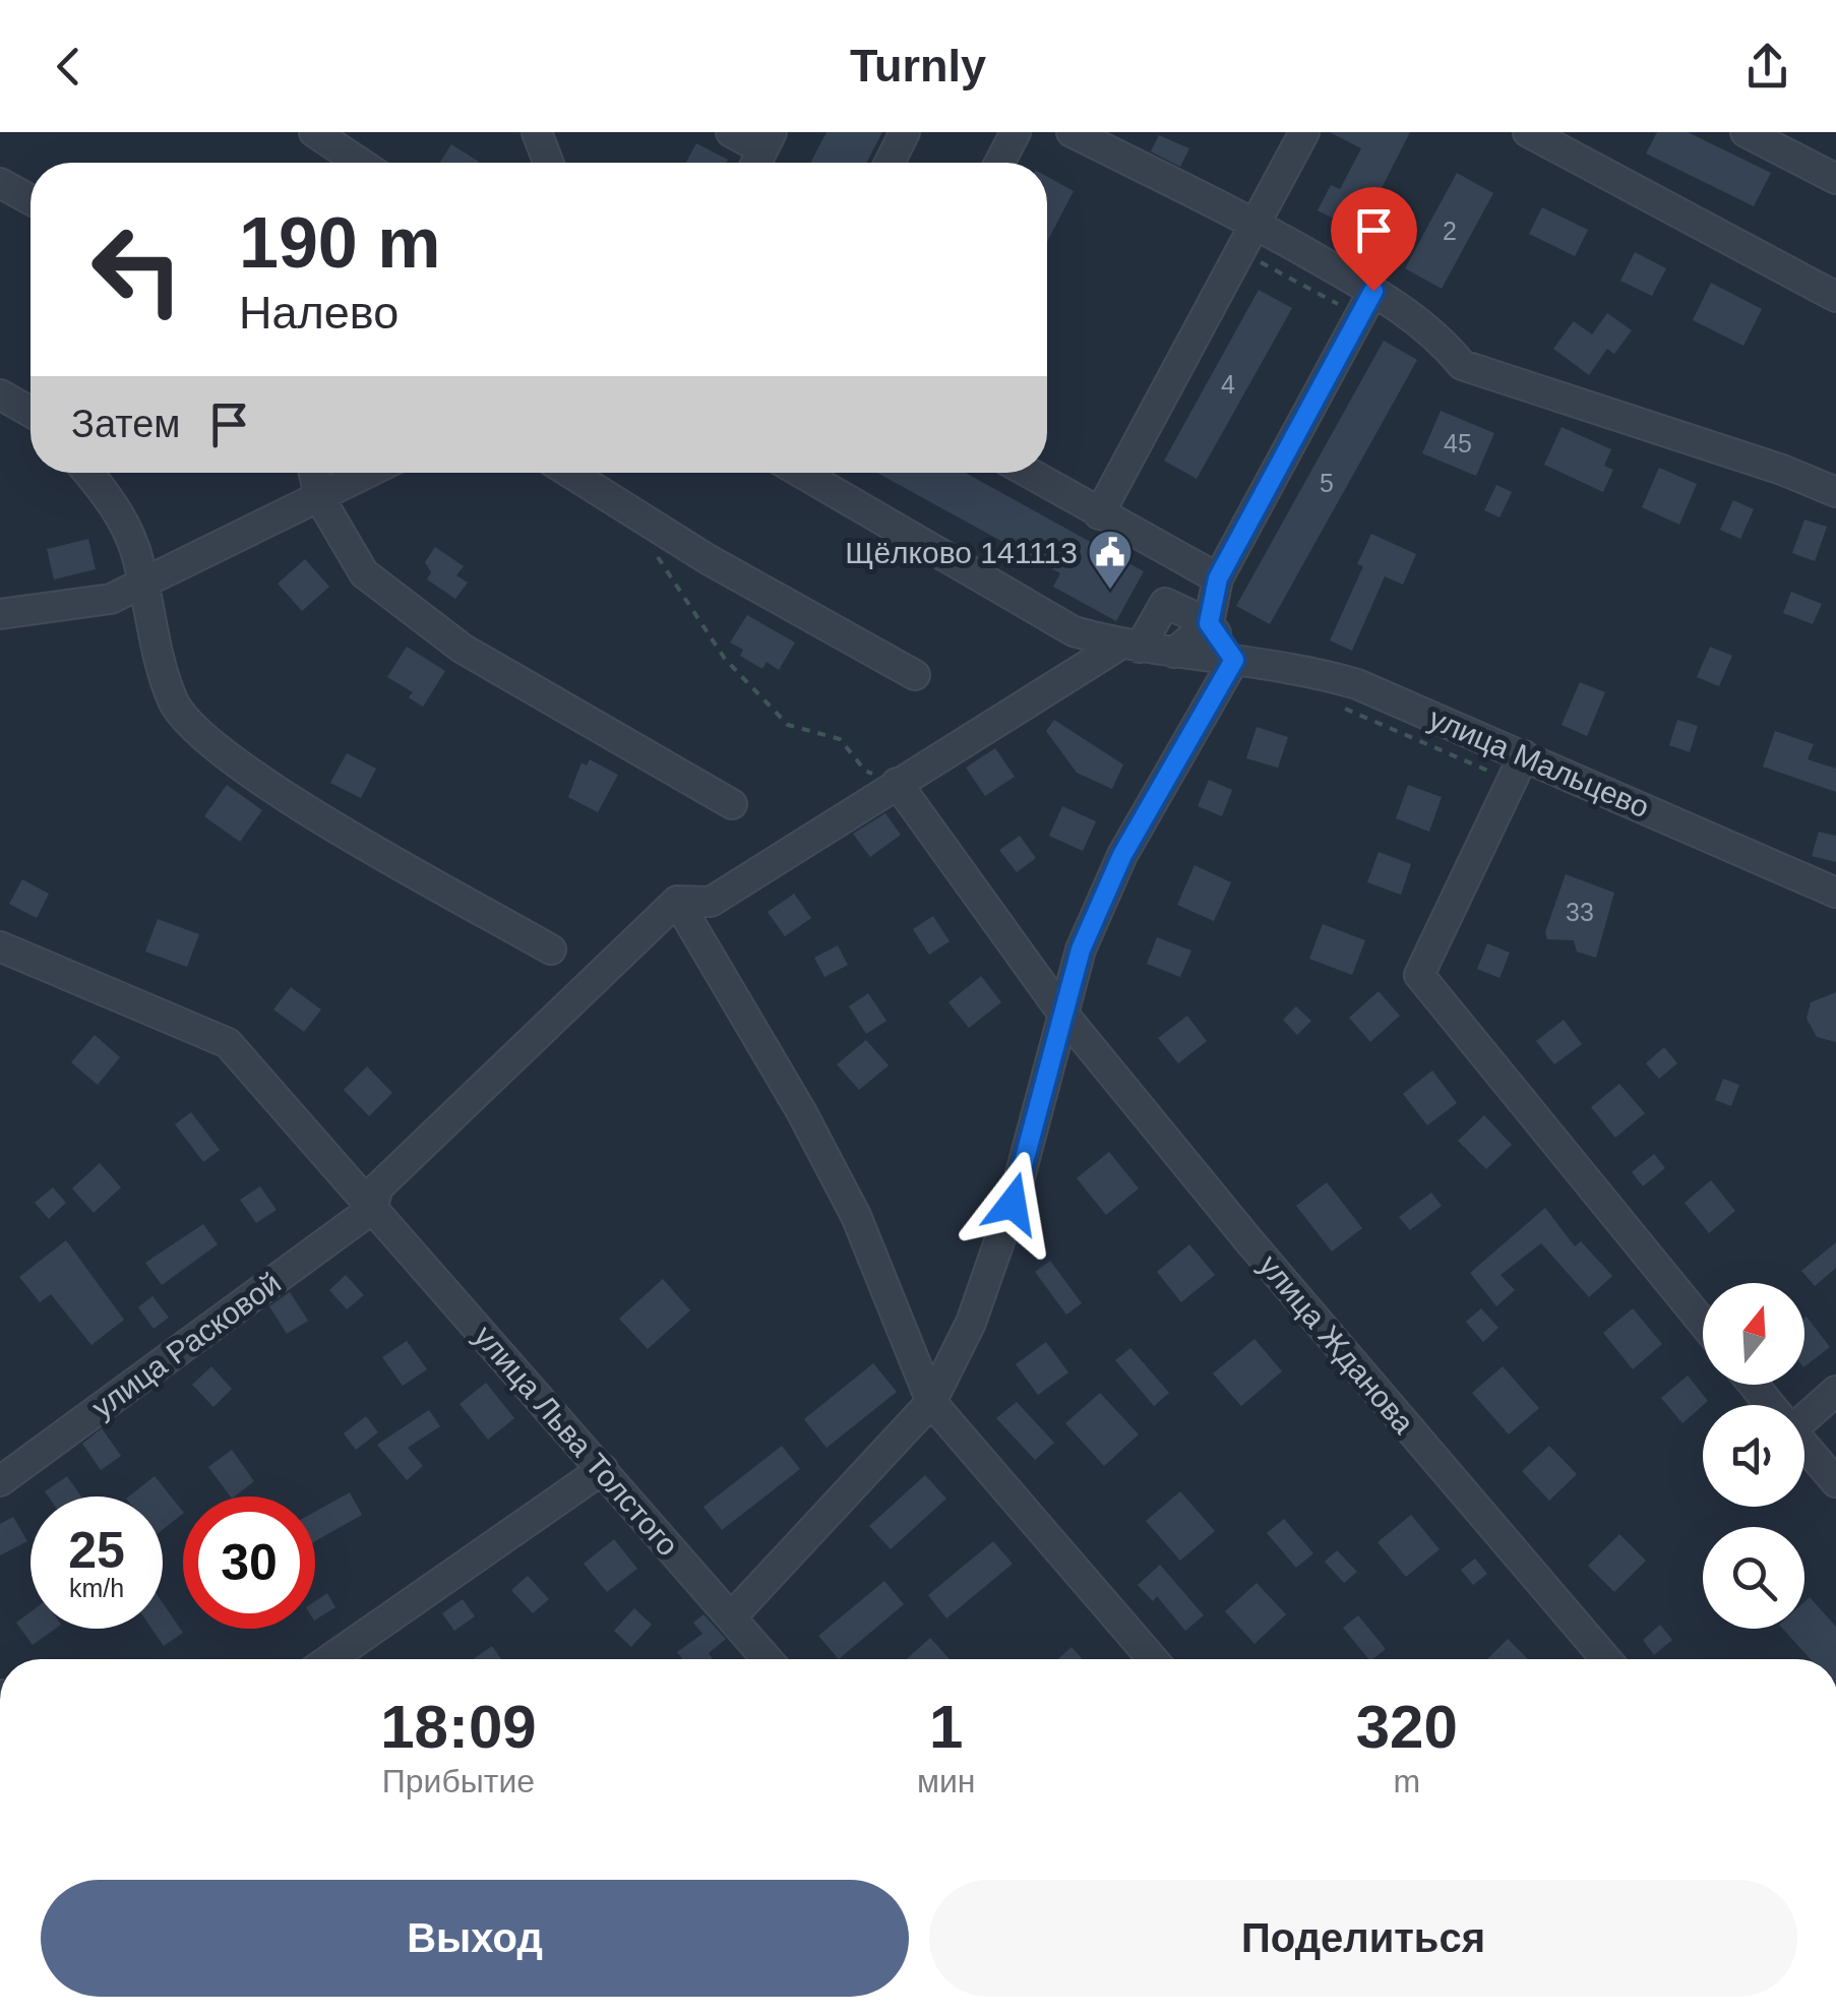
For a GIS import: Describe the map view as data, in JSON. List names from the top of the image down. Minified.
{"streets":{"street":["улица Мальцево","улица Жданова","улица Расковой","улица Льва Толстого"]},"crossings":[["улица Расковой","улица Льва Толстого"]],"places":{"public building":["Щёлково 141113"]},"house_numbers":["2","4","45","5","33"],"north":"top","page":{"header":"Turnly","turn":["190 m","Налево"],"then":"Затем","speed":"25 km/h","limit":"30","eta":["18:09","Прибытие","1","мин","320","m"],"buttons":["Выход","Поделиться"]}}
